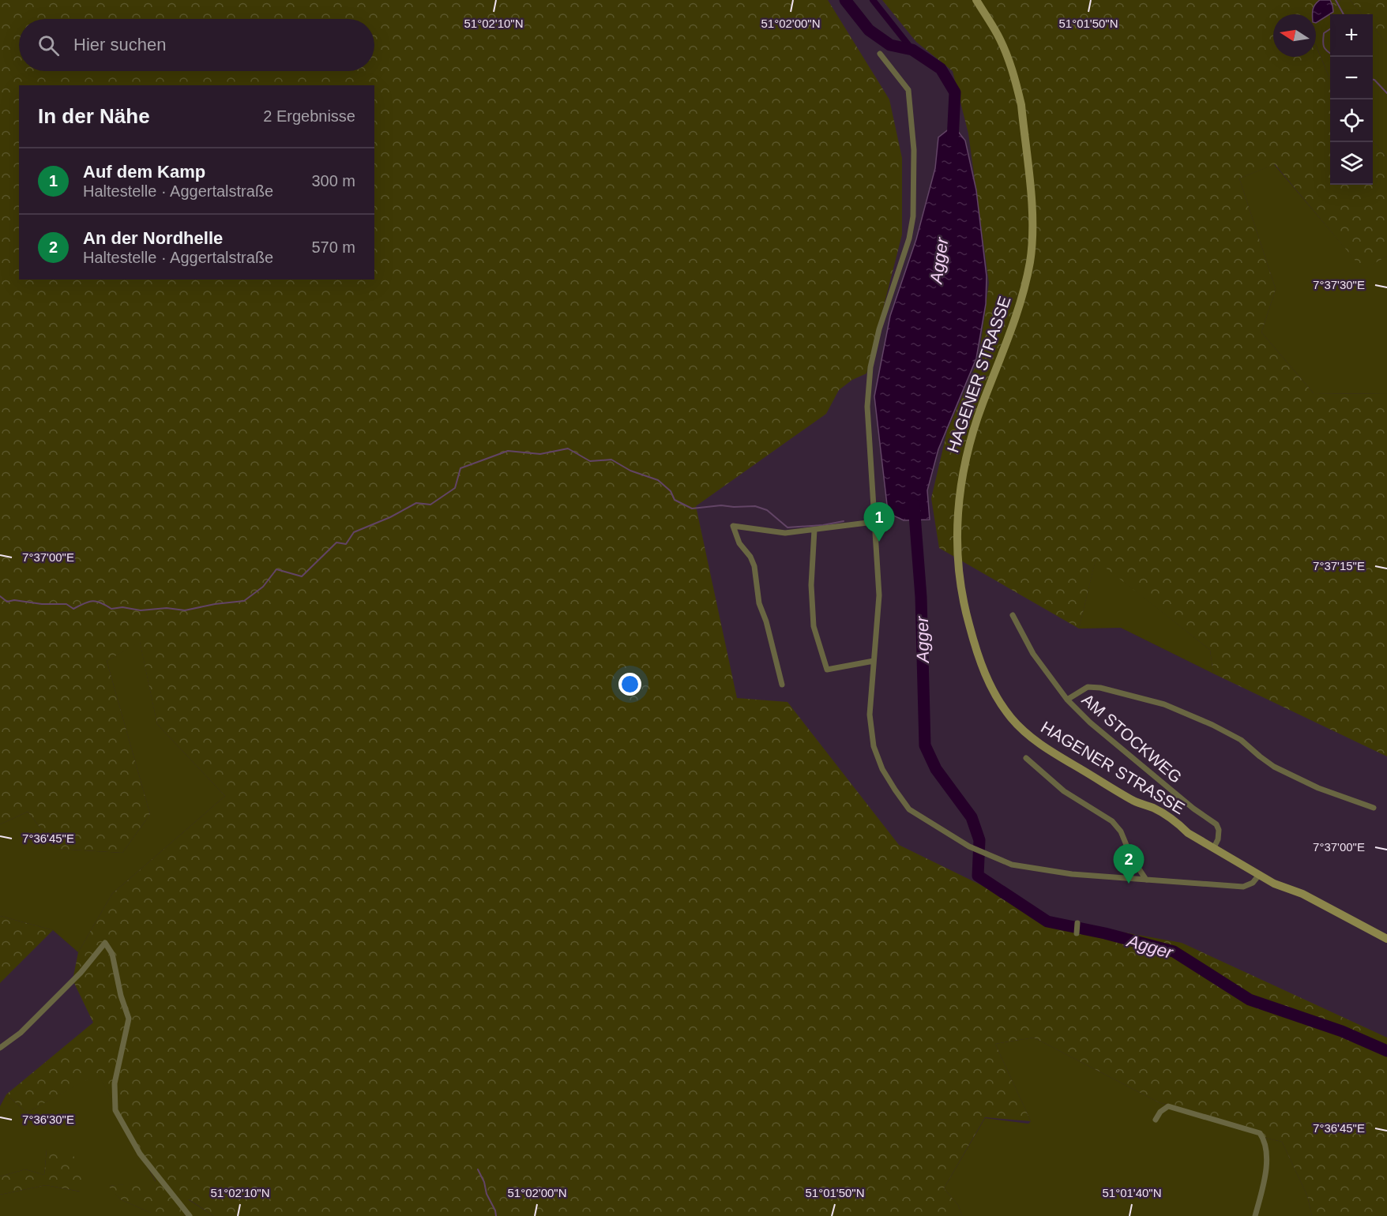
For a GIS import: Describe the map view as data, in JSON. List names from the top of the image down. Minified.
{"streets":{"main road":["HAGENER STRASSE"],"street":["AM STOCKWEG"]},"crossings":[["HAGENER STRASSE","AM STOCKWEG"]],"water":["Agger"],"north":"left","page":{"map_buttons":["+","−"],"search":"Hier suchen","heading":["In der Nähe","2 Ergebnisse"],"list":[{"mark":"1","name":"Auf dem Kamp","note":"Haltestelle · Aggertalstraße","value":"300 m"},{"mark":"2","name":"An der Nordhelle","note":"Haltestelle · Aggertalstraße","value":"570 m"}],"pins":["1","2"]},"coordinates":["51°02'10\"N","51°02'00\"N","51°01'50\"N","7°37'30\"E","7°37'00\"E","7°37'15\"E","7°36'45\"E","7°36'30\"E","51°01'40\"N"]}
